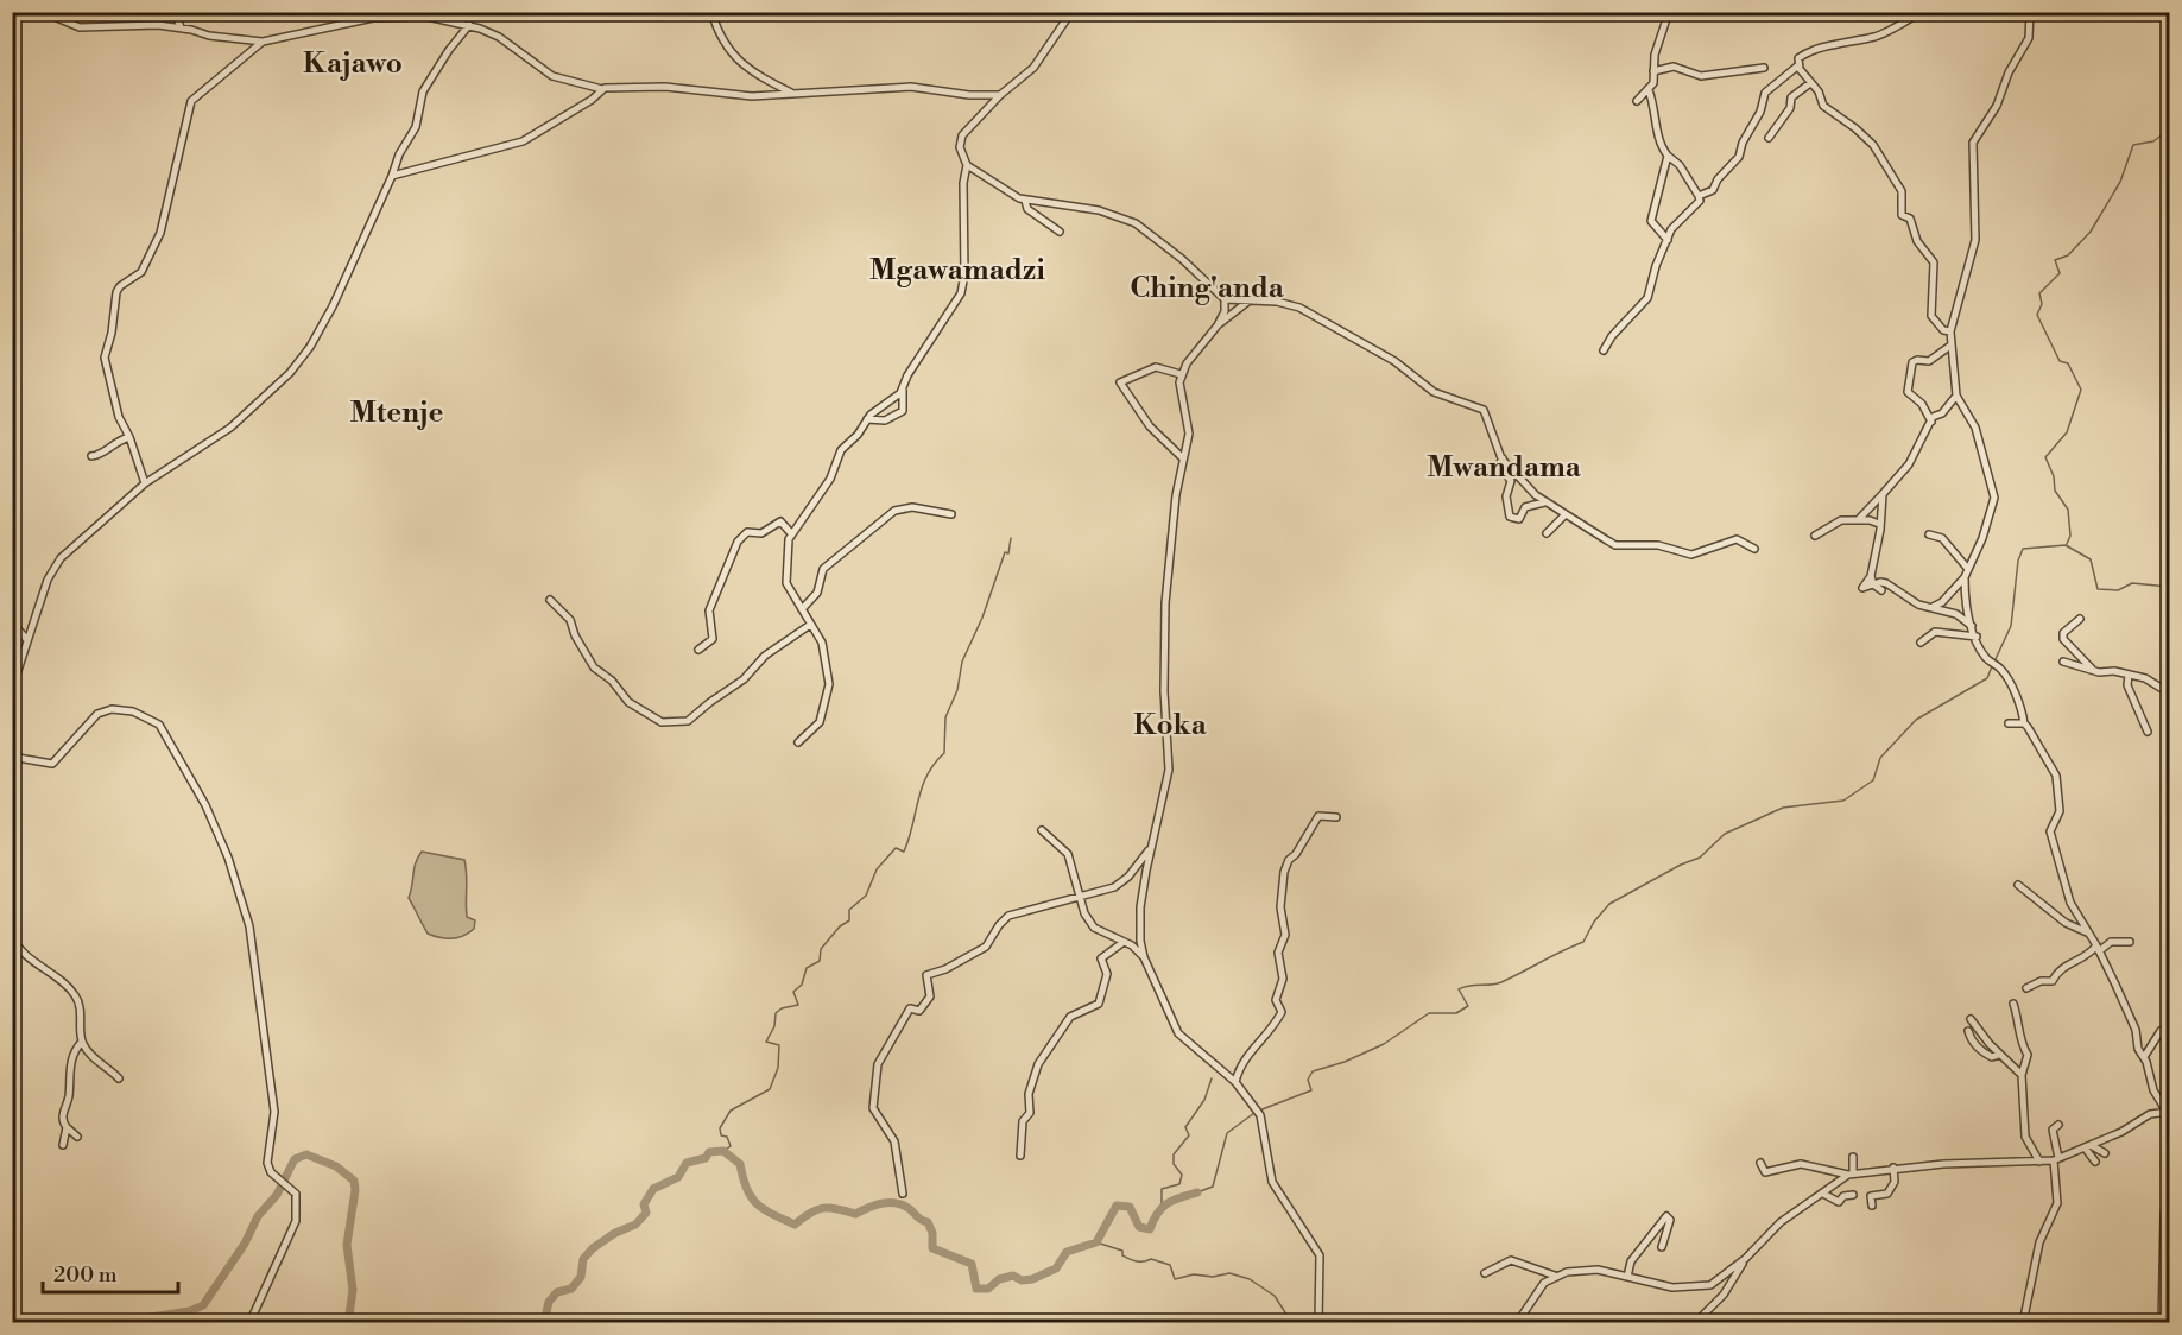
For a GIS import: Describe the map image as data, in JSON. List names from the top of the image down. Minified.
{"districts":["Kajawo","Mgawamadzi","Ching'anda","Mtenje","Mwandama","Koka"],"scale_bar":"200 m"}
